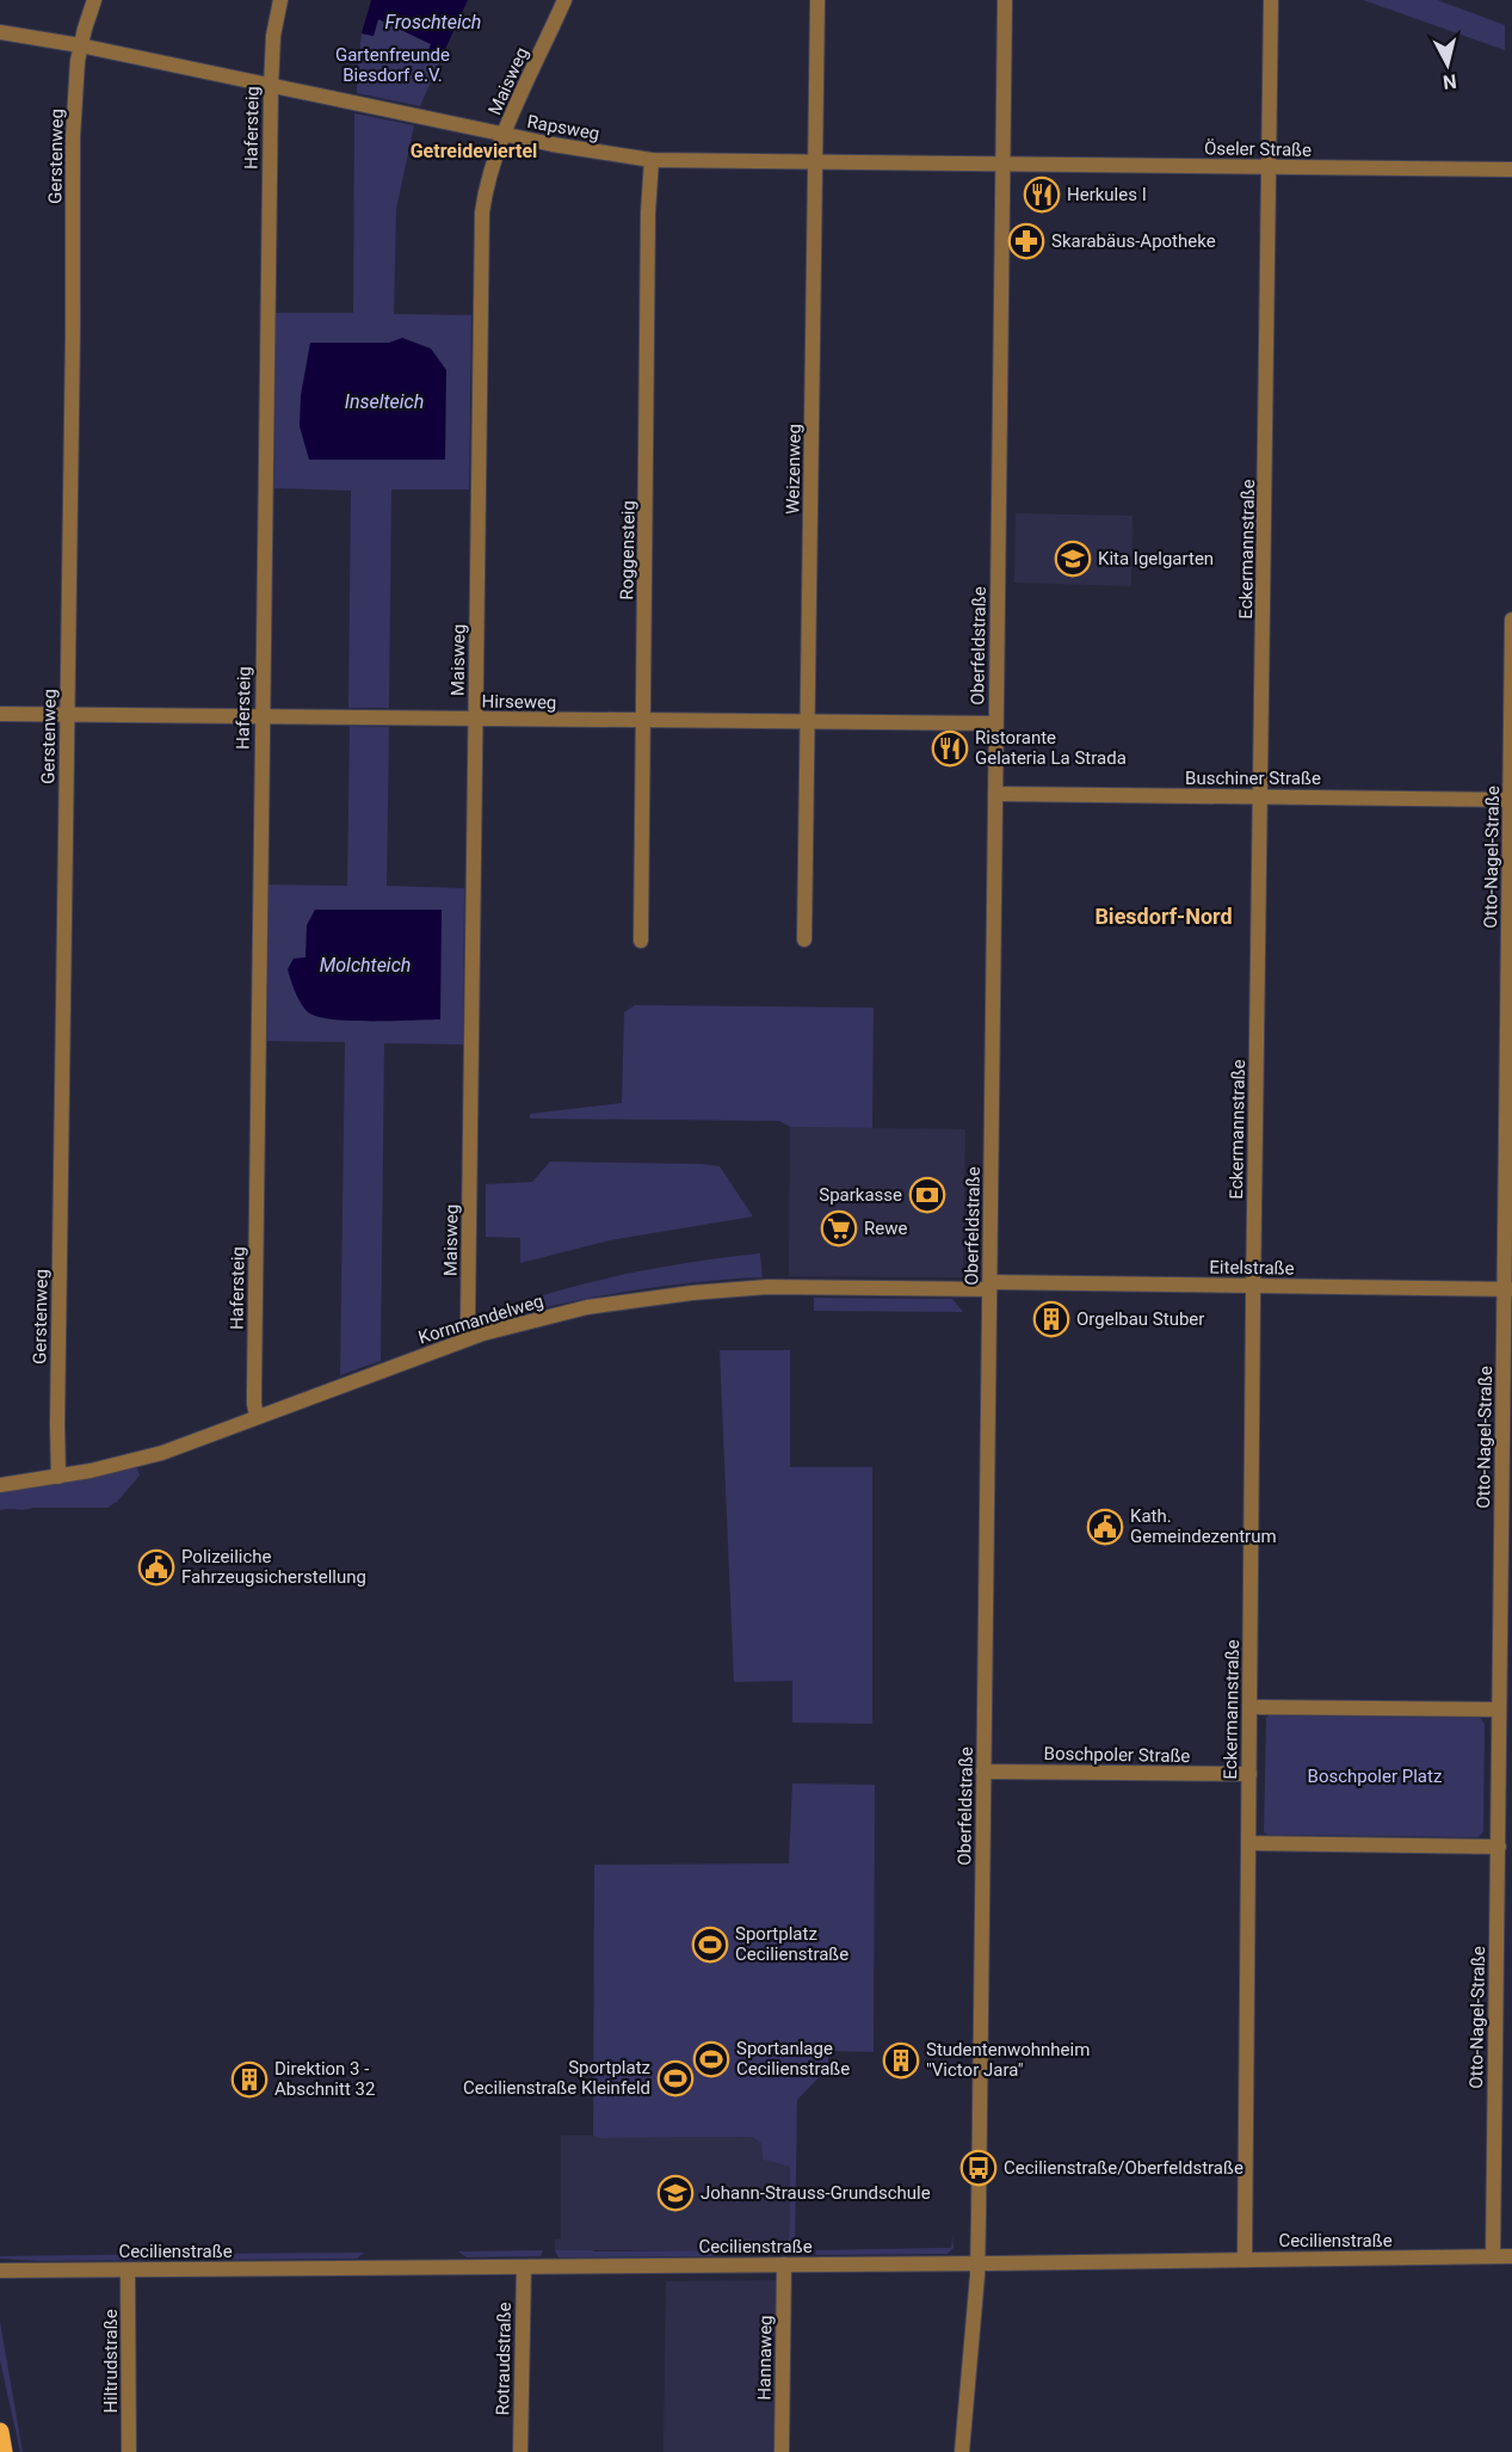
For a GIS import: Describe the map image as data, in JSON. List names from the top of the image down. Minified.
{"streets":{"street":["Maisweg","Hafersteig","Rapsweg","Öseler Straße","Gerstenweg","Weizenweg","Eckermannstraße","Roggensteig","Oberfeldstraße","Hirseweg","Buschiner Straße","Otto-Nagel-Straße","Eitelstraße","Kornmandelweg","Boschpoler Straße","Cecilienstraße","Hannaweg","Rotraudstraße","Hiltrudstraße"]},"crossings":[["Maisweg","Rapsweg"],["Maisweg","Hirseweg"],["Maisweg","Kornmandelweg"],["Hafersteig","Rapsweg"],["Hafersteig","Hirseweg"],["Hafersteig","Kornmandelweg"],["Rapsweg","Öseler Straße"],["Rapsweg","Gerstenweg"],["Rapsweg","Weizenweg"],["Rapsweg","Roggensteig"],["Rapsweg","Oberfeldstraße"],["Öseler Straße","Eckermannstraße"],["Öseler Straße","Oberfeldstraße"],["Gerstenweg","Hirseweg"],["Gerstenweg","Kornmandelweg"],["Weizenweg","Hirseweg"],["Eckermannstraße","Buschiner Straße"],["Eckermannstraße","Eitelstraße"],["Eckermannstraße","Boschpoler Straße"],["Eckermannstraße","Cecilienstraße"],["Roggensteig","Hirseweg"],["Oberfeldstraße","Hirseweg"],["Oberfeldstraße","Buschiner Straße"],["Oberfeldstraße","Eitelstraße"],["Oberfeldstraße","Kornmandelweg"],["Oberfeldstraße","Boschpoler Straße"],["Oberfeldstraße","Cecilienstraße"],["Buschiner Straße","Otto-Nagel-Straße"],["Otto-Nagel-Straße","Eitelstraße"],["Otto-Nagel-Straße","Cecilienstraße"],["Eitelstraße","Kornmandelweg"],["Cecilienstraße","Hannaweg"],["Cecilienstraße","Rotraudstraße"],["Cecilienstraße","Hiltrudstraße"]],"districts":["Getreideviertel","Biesdorf-Nord"],"water":["Froschteich","Inselteich","Molchteich"],"parks":["Gartenfreunde Biesdorf e.V.","Boschpoler Platz"],"places":{"restaurant":["Herkules I","Ristorante Gelateria La Strada"],"pharmacy":["Skarabäus-Apotheke"],"school or university":["Kita Igelgarten","Johann-Strauss-Grundschule"],"bank":["Sparkasse"],"supermarket":["Rewe"],"building":["Orgelbau Stuber","Studentenwohnheim \"Victor Jara\"","Direktion 3 - Abschnitt 32"],"public building":["Kath. Gemeindezentrum","Polizeiliche Fahrzeugsicherstellung"],"sports":["Sportplatz Cecilienstraße","Sportanlage Cecilienstraße","Sportplatz Cecilienstraße Kleinfeld"],"bus stop":["Cecilienstraße/Oberfeldstraße"]},"north":"bottom"}
